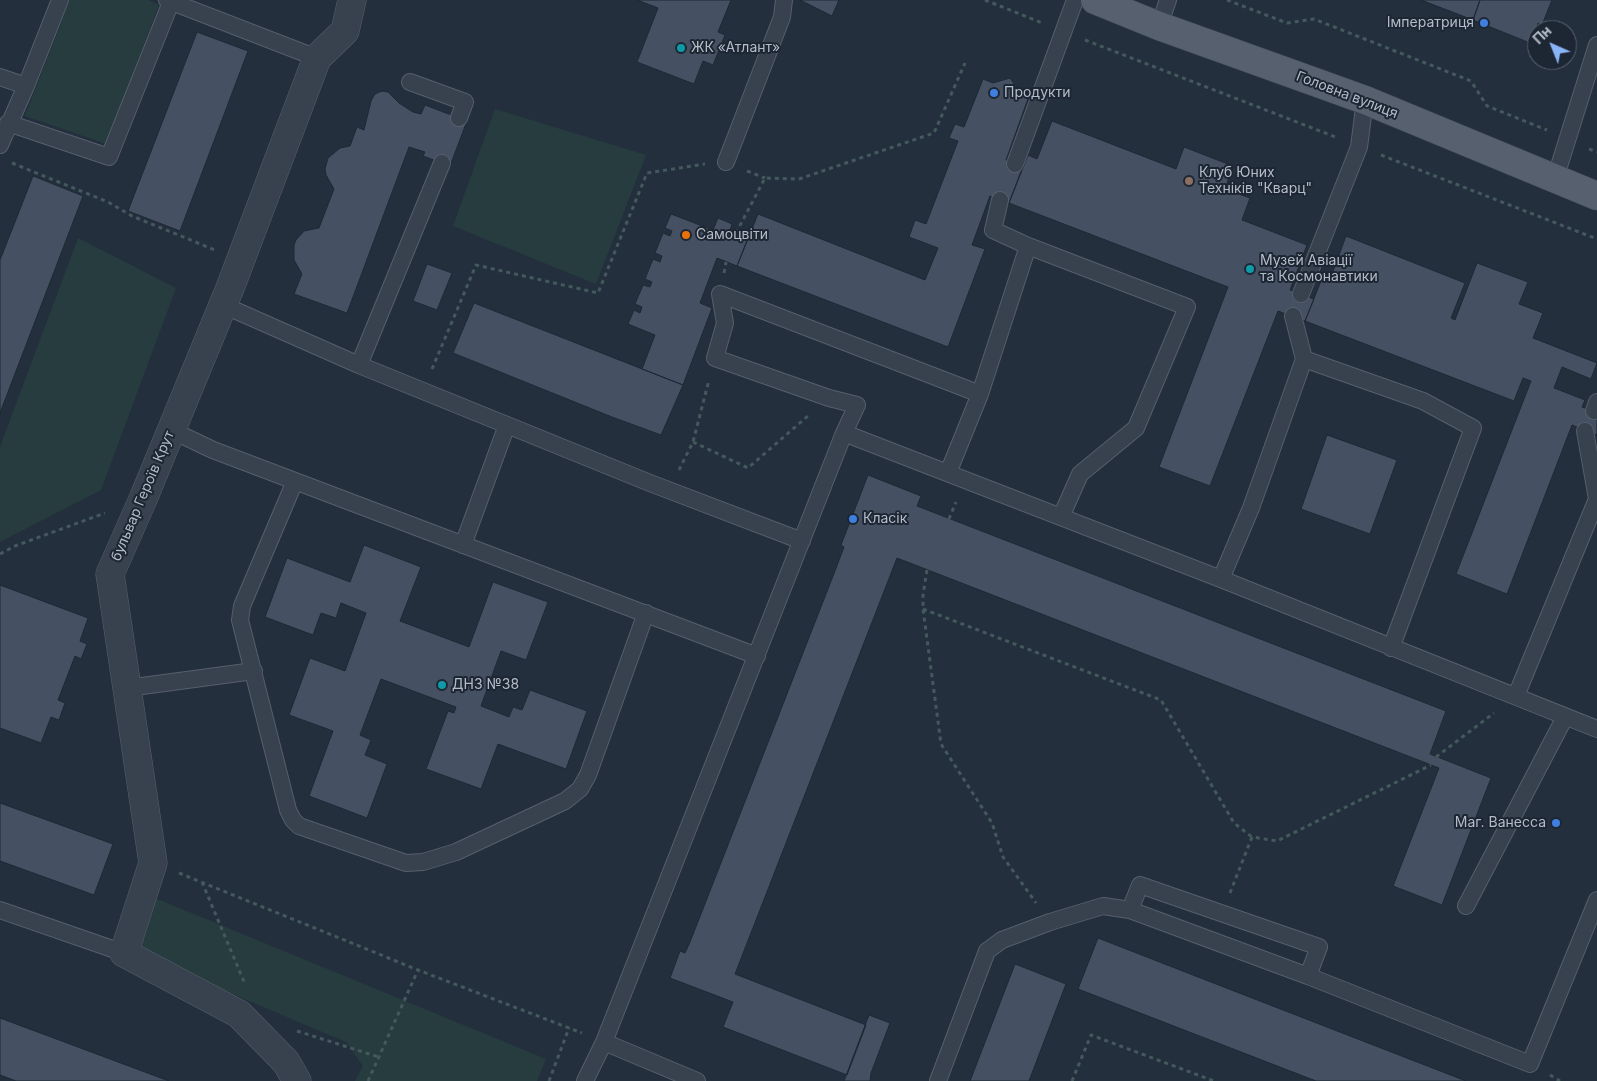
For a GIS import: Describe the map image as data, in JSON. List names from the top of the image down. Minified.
{"streets":{"main road":["Головна вулиця"],"street":["бульвар Героїв Крут"]},"places":["Імператриця","ЖК «Атлант»","Продукти","Клуб Юних Техніків \"Кварц\"","Самоцвіти","Музей Авіації та Космонавтики","Класік","ДНЗ №38","Маг. Ванесса"],"north":"top left"}
